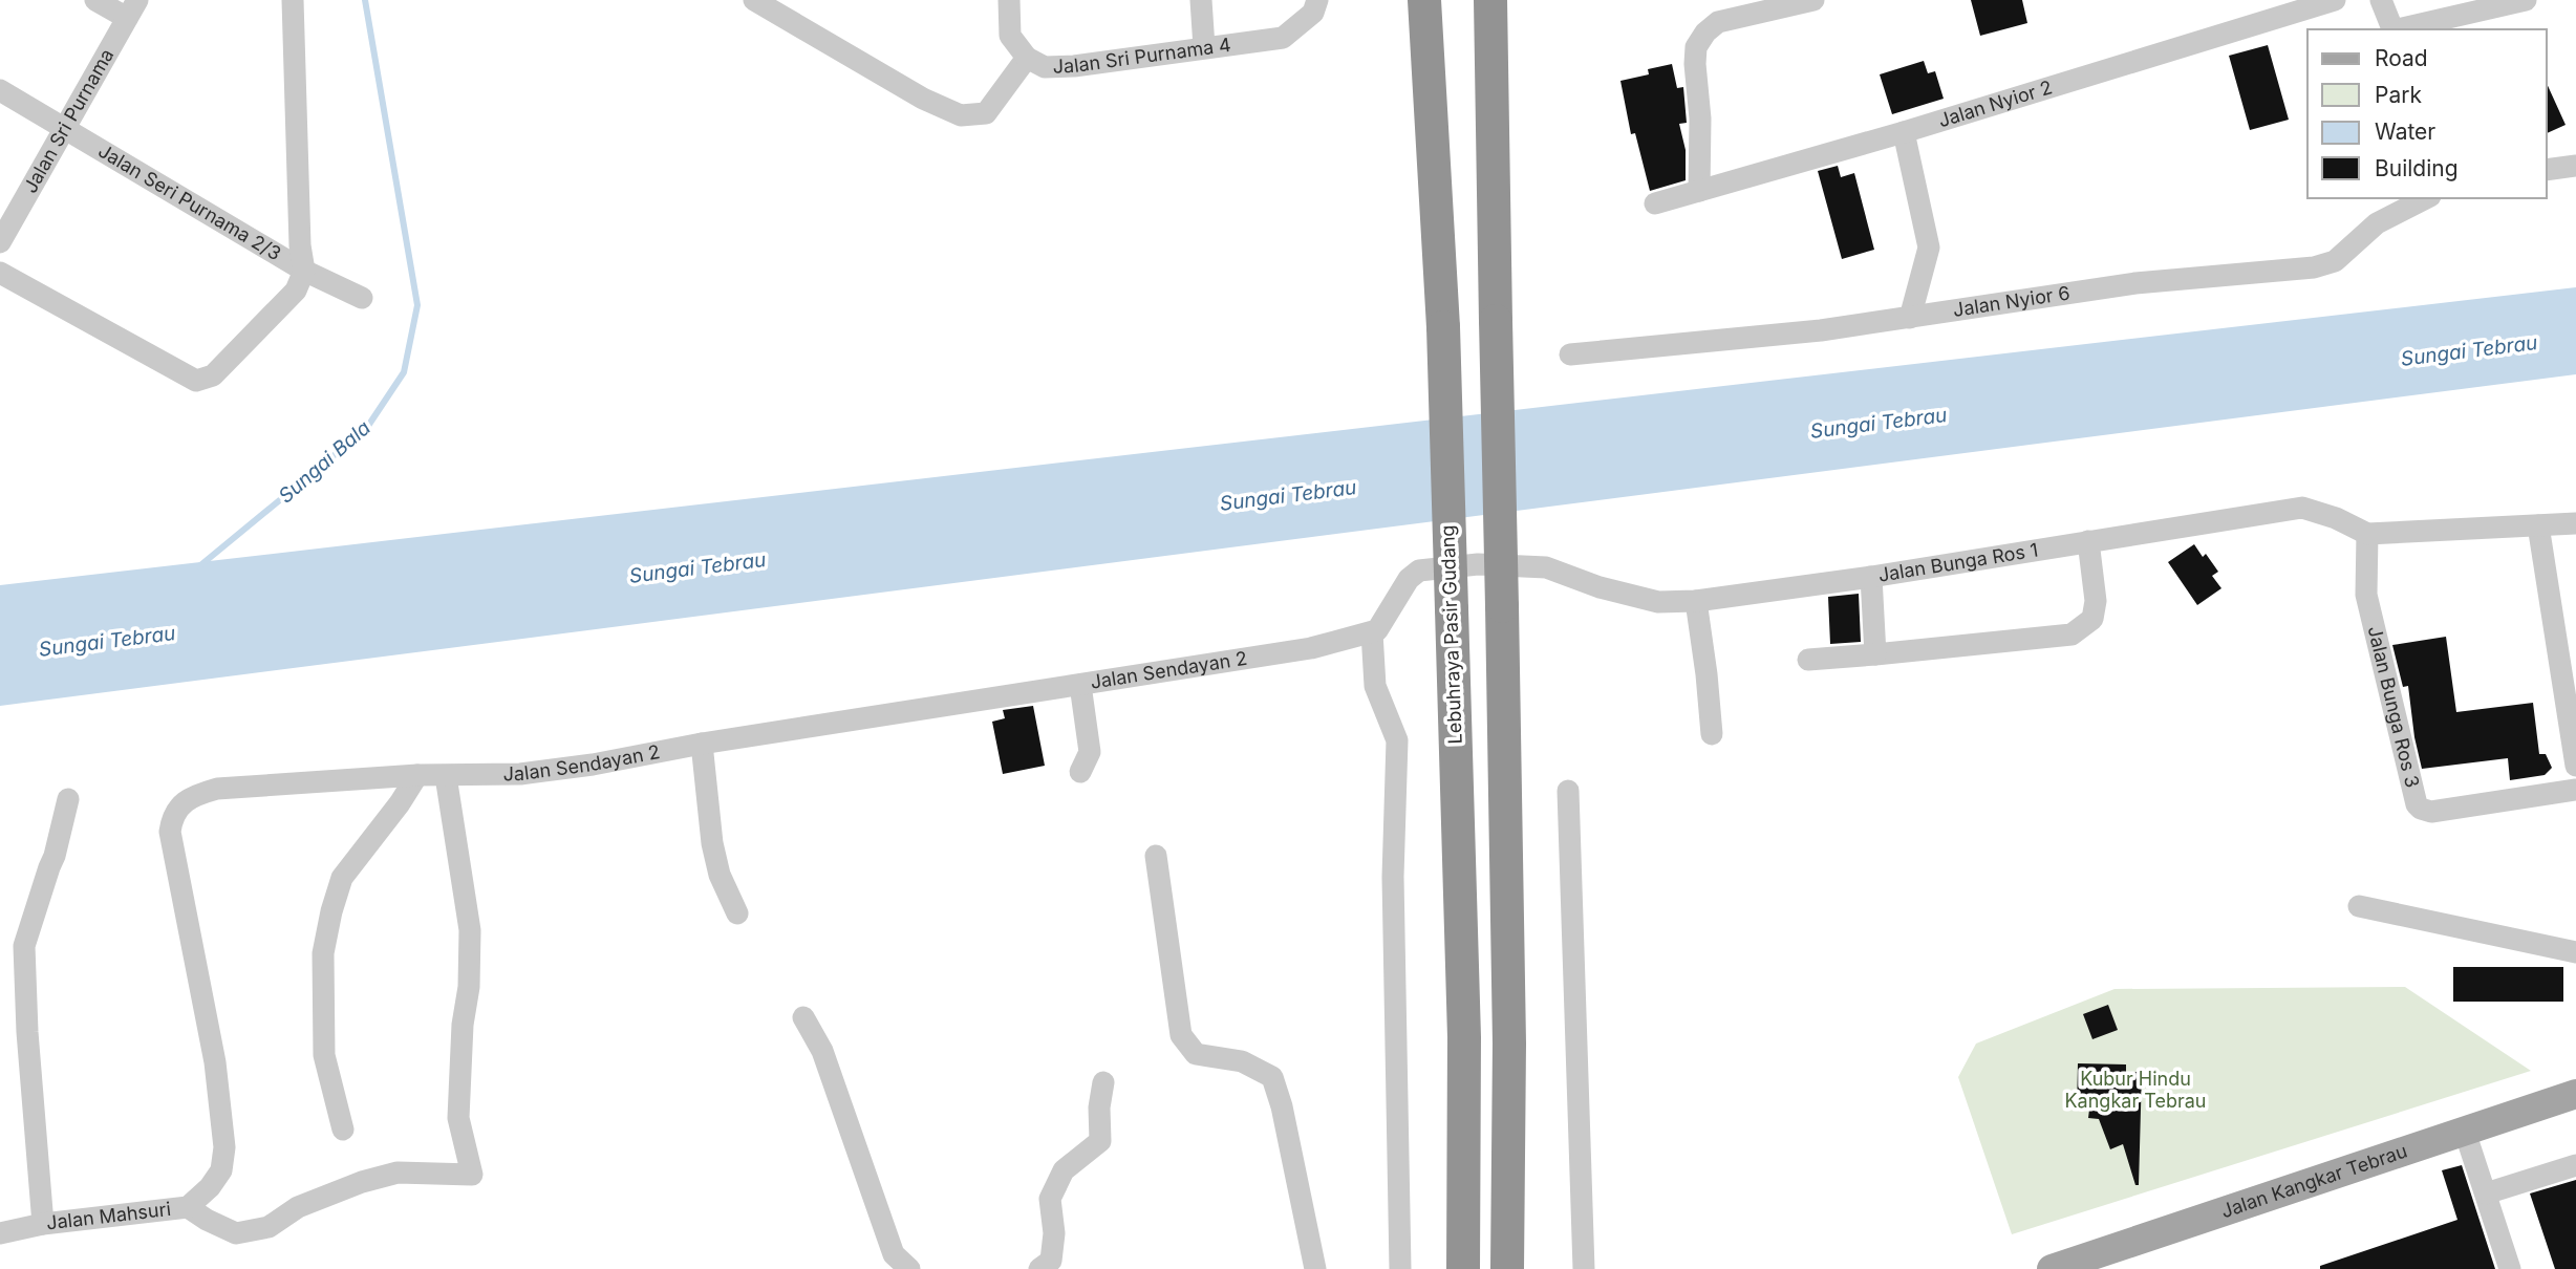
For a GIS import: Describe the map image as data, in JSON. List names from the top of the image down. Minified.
{"streets":{"highway":["Lebuhraya Pasir Gudang"],"main road":["Jalan Kangkar Tebrau"],"street":["Jalan Sri Purnama 4","Jalan Nyior 2","Jalan Sri Purnama","Jalan Seri Purnama 2/3","Jalan Nyior 6","Jalan Bunga Ros 1","Jalan Sendayan 2","Jalan Bunga Ros 3","Jalan Mahsuri"]},"crossings":[["Jalan Sri Purnama","Jalan Seri Purnama 2/3"],["Jalan Bunga Ros 1","Jalan Sendayan 2"],["Jalan Bunga Ros 1","Jalan Bunga Ros 3"],["Jalan Sendayan 2","Jalan Mahsuri"]],"water":["Sungai Tebrau","Sungai Bala"],"parks":["Kubur Hindu Kangkar Tebrau"],"legend":["Road","Park","Water","Building"]}
